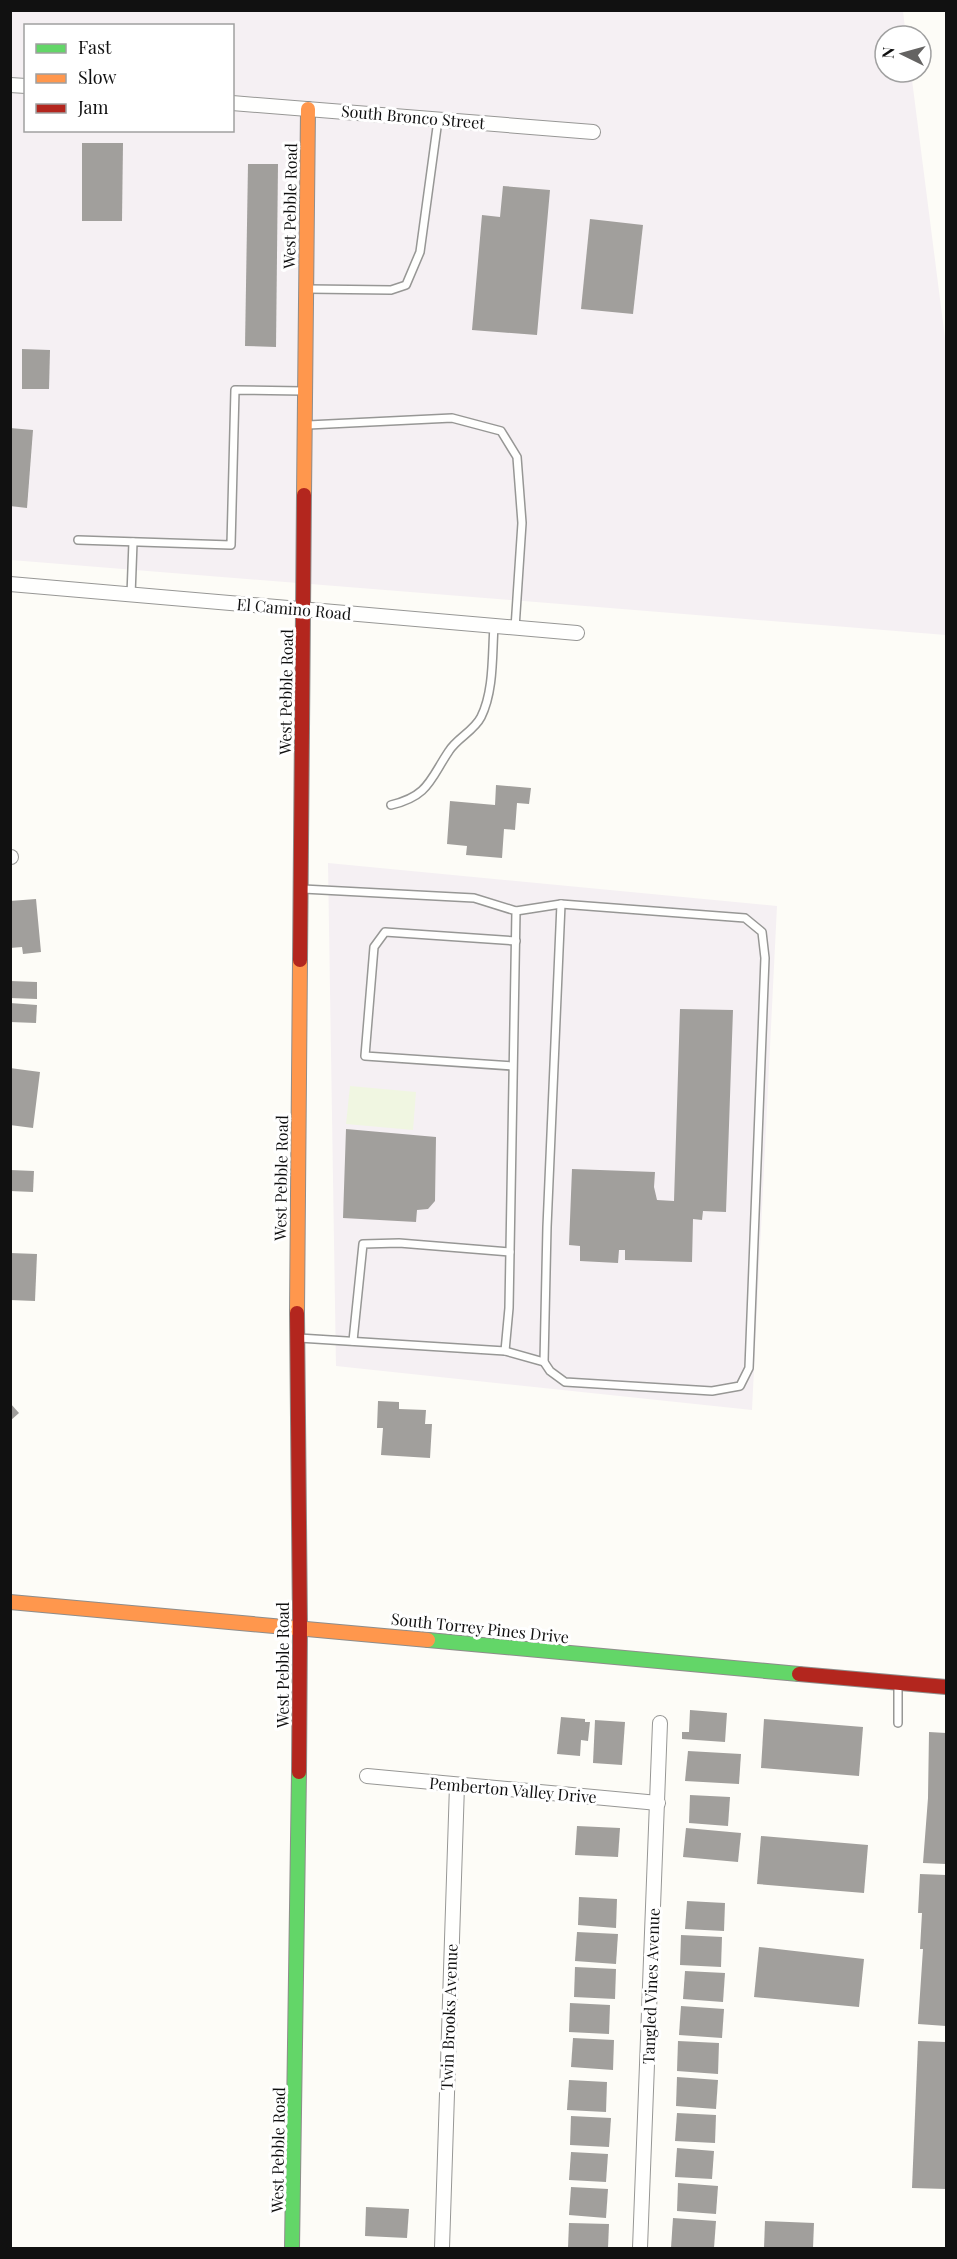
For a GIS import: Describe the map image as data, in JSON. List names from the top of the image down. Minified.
{"streets":{"street":["South Bronco Street","West Pebble Road","El Camino Road","South Torrey Pines Drive","Pemberton Valley Drive","Tangled Vines Avenue","Twin Brooks Avenue"]},"crossings":[["South Bronco Street","West Pebble Road"],["West Pebble Road","El Camino Road"],["West Pebble Road","South Torrey Pines Drive"],["Pemberton Valley Drive","Tangled Vines Avenue"],["Pemberton Valley Drive","Twin Brooks Avenue"]],"legend":["Fast","Slow","Jam"],"north":"left"}
